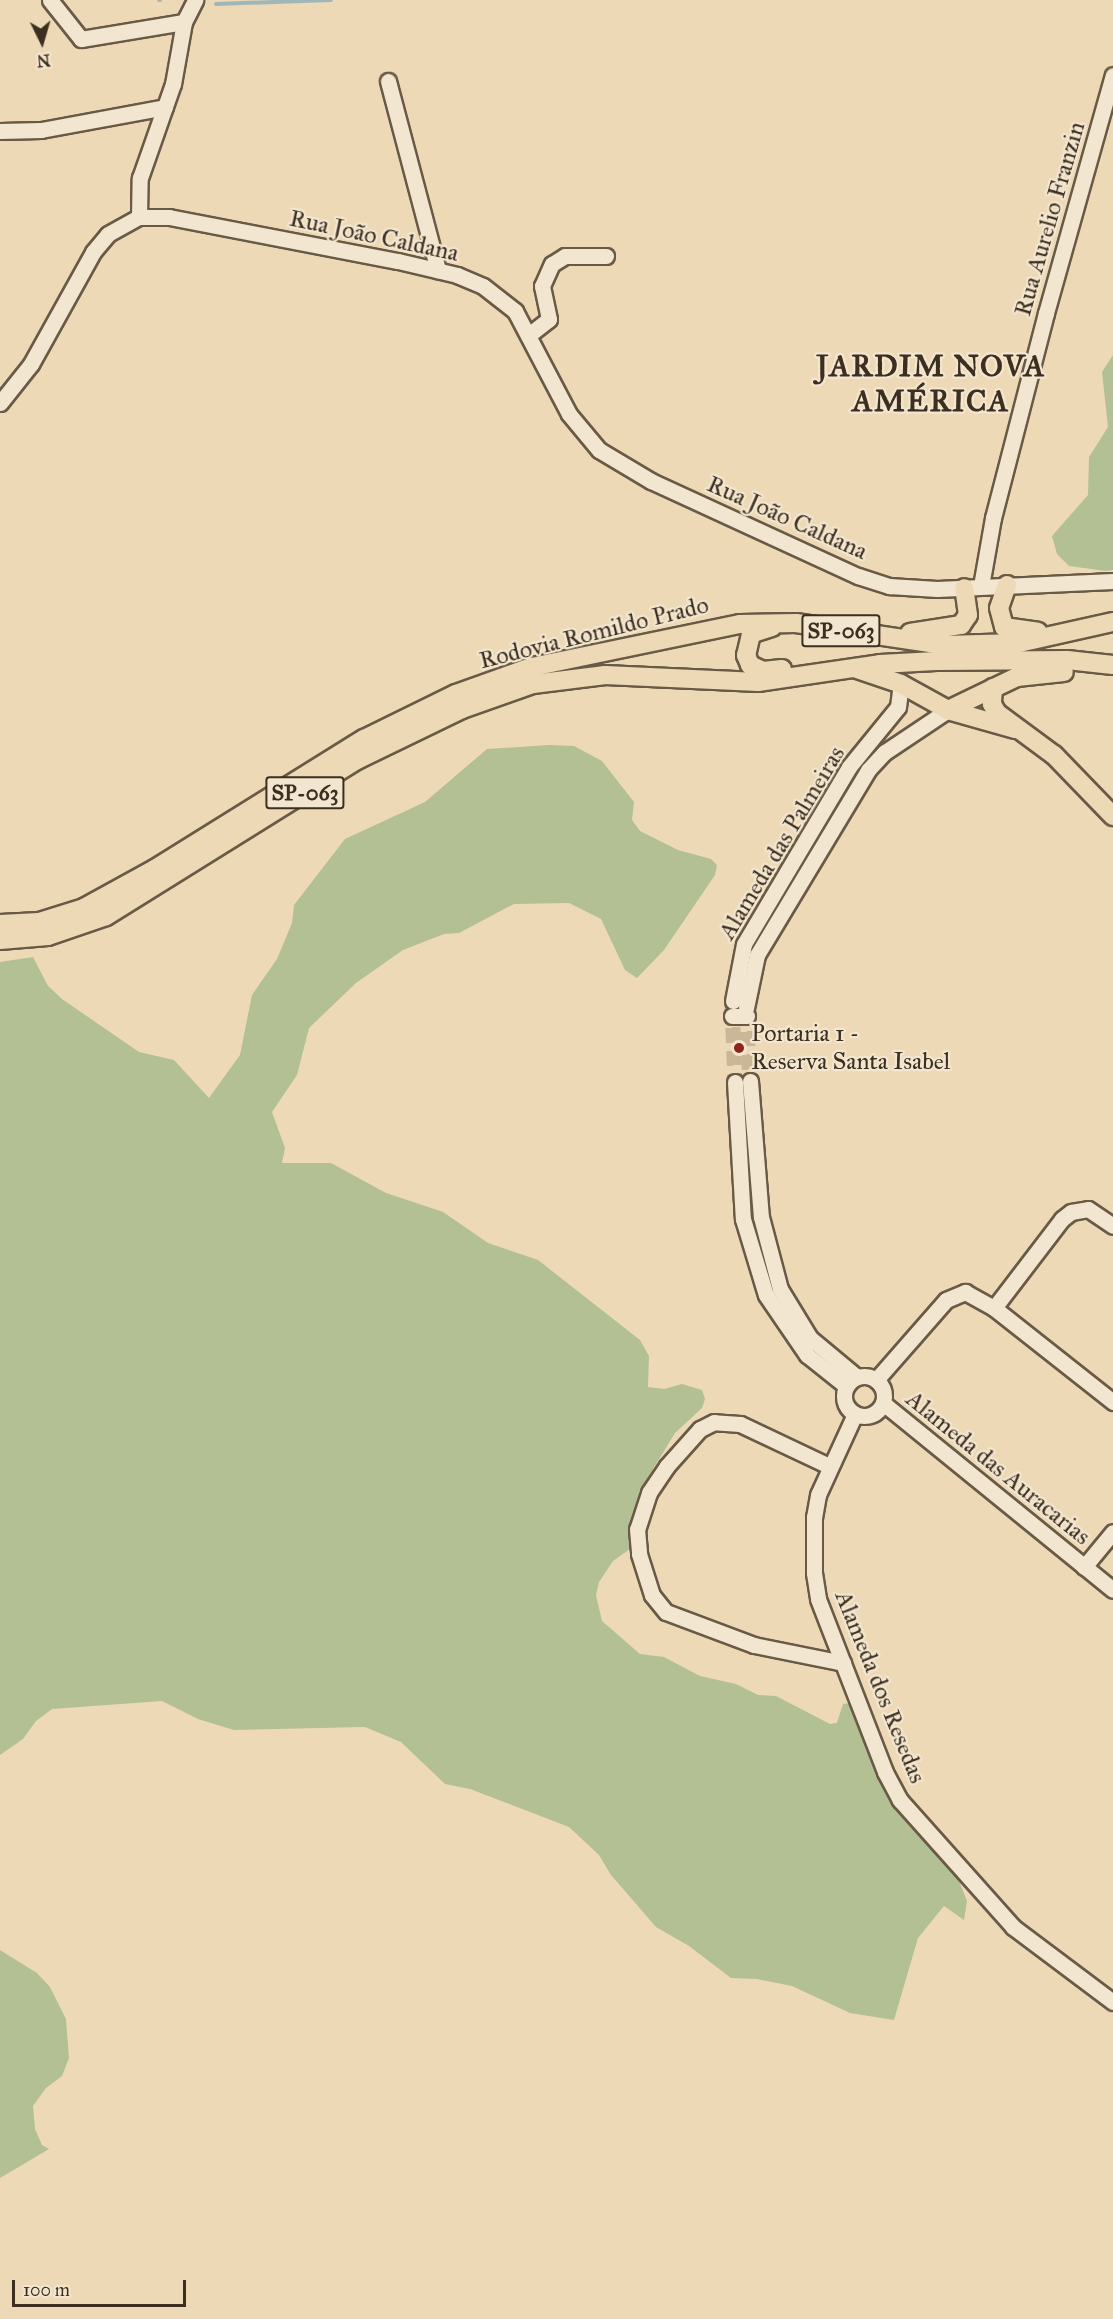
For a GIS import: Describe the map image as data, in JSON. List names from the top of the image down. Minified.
{"streets":{"main road":["SP-063","Rodovia Romildo Prado"],"street":["Rua Aurelio Franzin","Rua João Caldana","Alameda das Palmeiras","Alameda das Auracarias","Alameda dos Resedas"]},"crossings":[["Rua Aurelio Franzin","Rua João Caldana"],["Alameda das Auracarias","Alameda dos Resedas"]],"districts":["JARDIM NOVA AMÉRICA"],"places":["Portaria 1 - Reserva Santa Isabel"],"scale_bar":"100 m","north":"bottom"}
